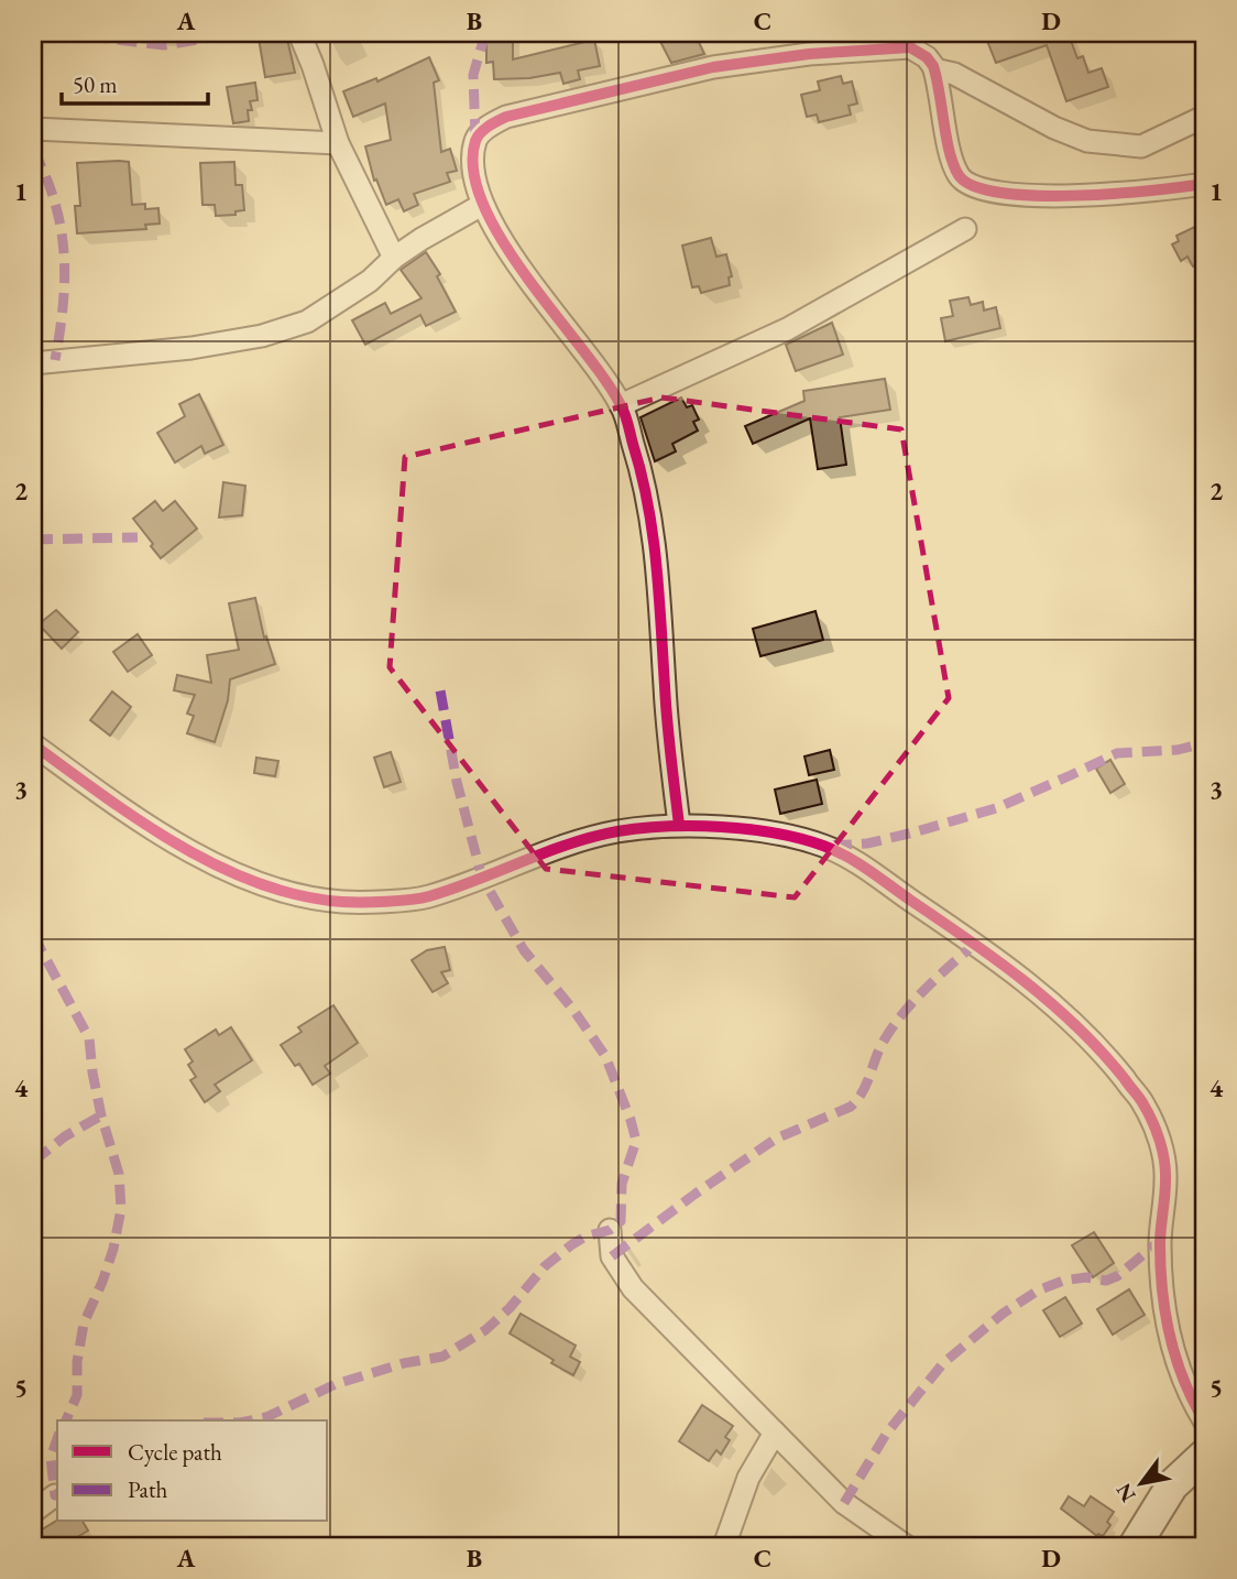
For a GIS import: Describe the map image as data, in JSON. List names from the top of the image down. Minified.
{"legend":["Cycle path","Path"],"scale_bar":"50 m","north":"bottom left","grid":{"columns":["A","B","C","D"],"rows":["1","2","3","4","5"]}}
